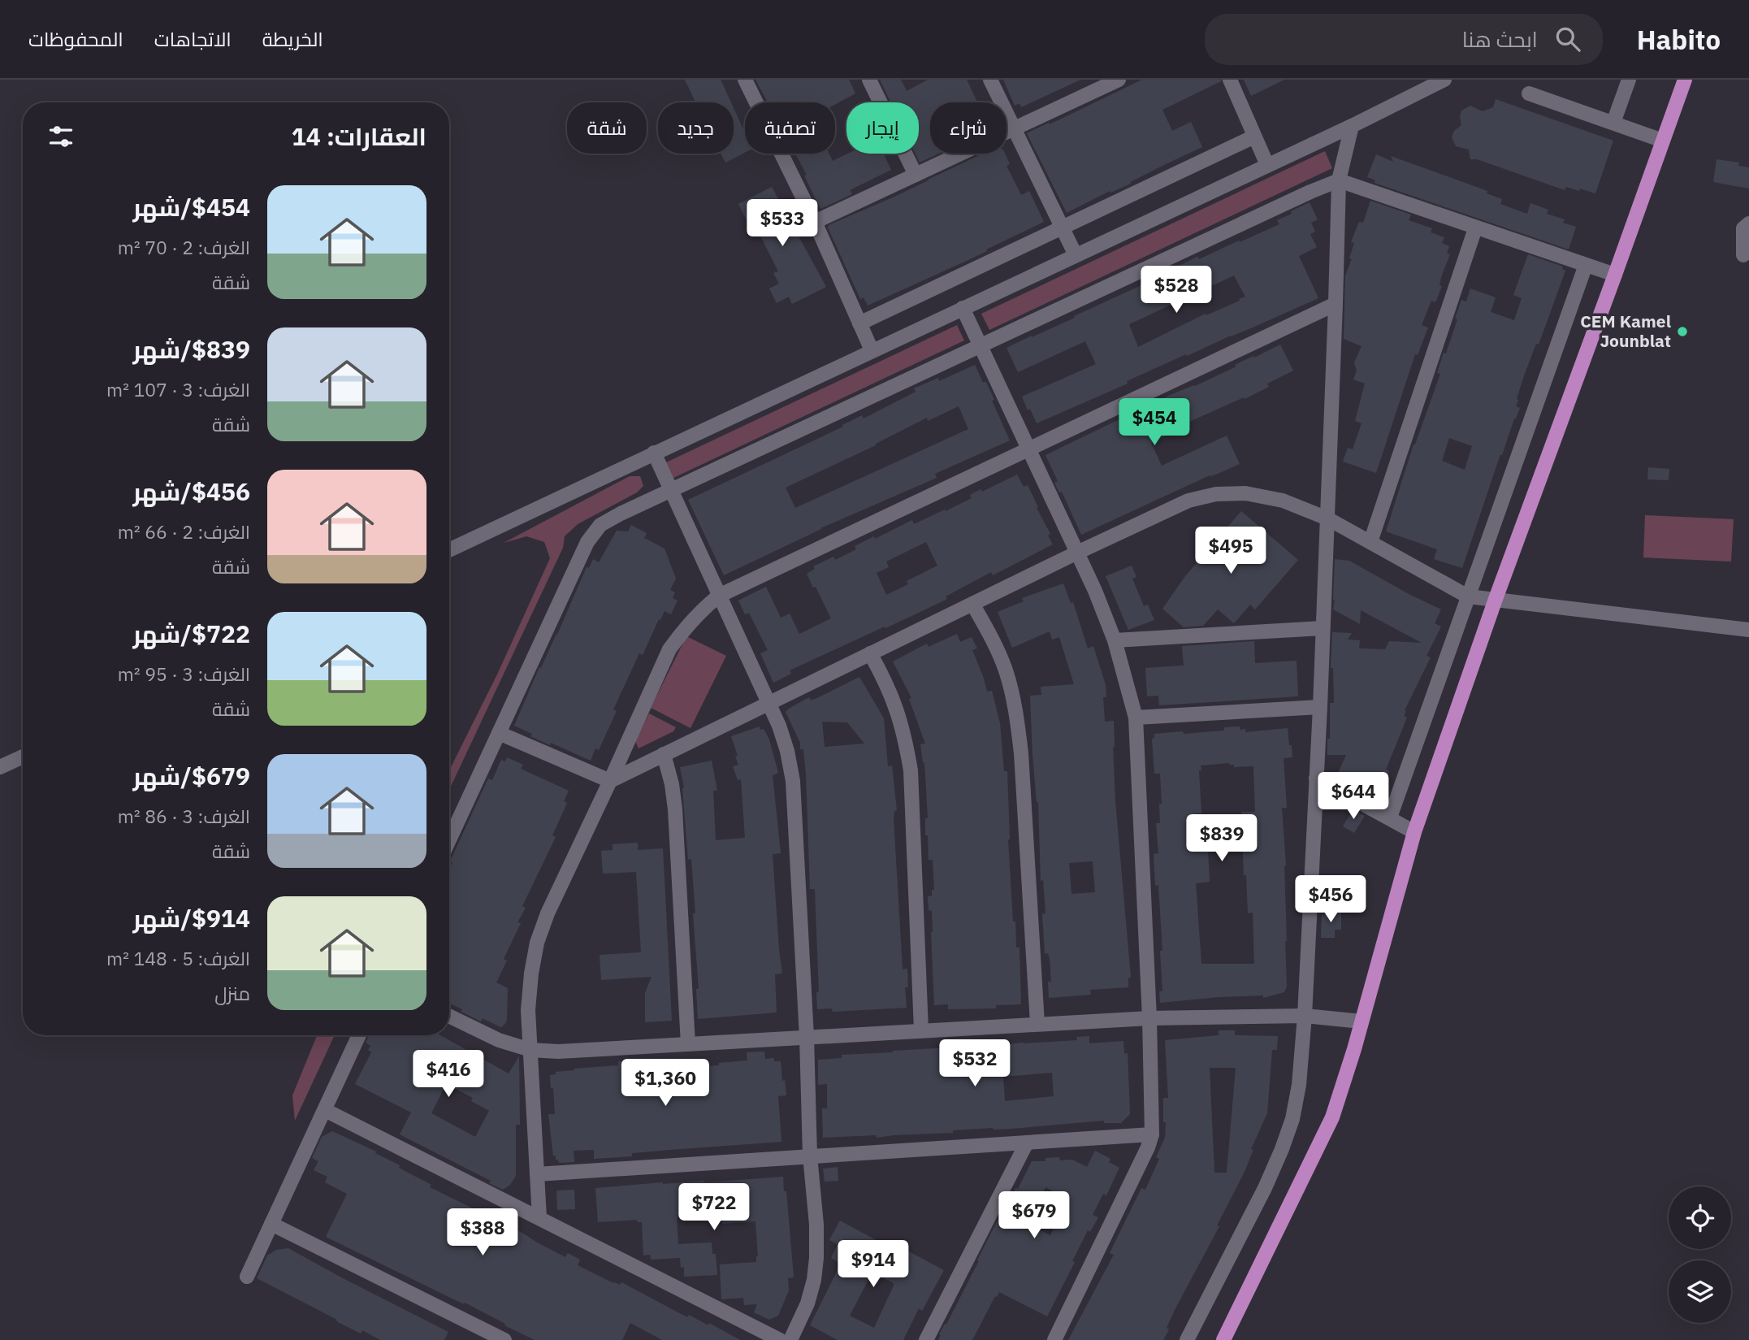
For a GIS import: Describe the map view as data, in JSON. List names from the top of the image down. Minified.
{"places":["CEM Kamel Jounblat"],"page":{"header":"Habito","search":"ابحث هنا","nav":["الخريطة","الاتجاهات","المحفوظات"],"chip":["شراء","إيجار","تصفية","جديد","شقة"],"heading":"العقارات: 14","list":[{"name":"$454/شهر","note":"الغرف: 2 · 70 m² · شقة"},{"name":"$839/شهر","note":"الغرف: 3 · 107 m² · شقة"},{"name":"$456/شهر","note":"الغرف: 2 · 66 m² · شقة"},{"name":"$722/شهر","note":"الغرف: 3 · 95 m² · شقة"},{"name":"$679/شهر","note":"الغرف: 3 · 86 m² · شقة"},{"name":"$914/شهر","note":"الغرف: 5 · 148 m² · منزل"}],"price":["$533","$528","$454","$495","$644","$839","$456","$532","$416","$1,360","$722","$679","$388","$914"]}}
